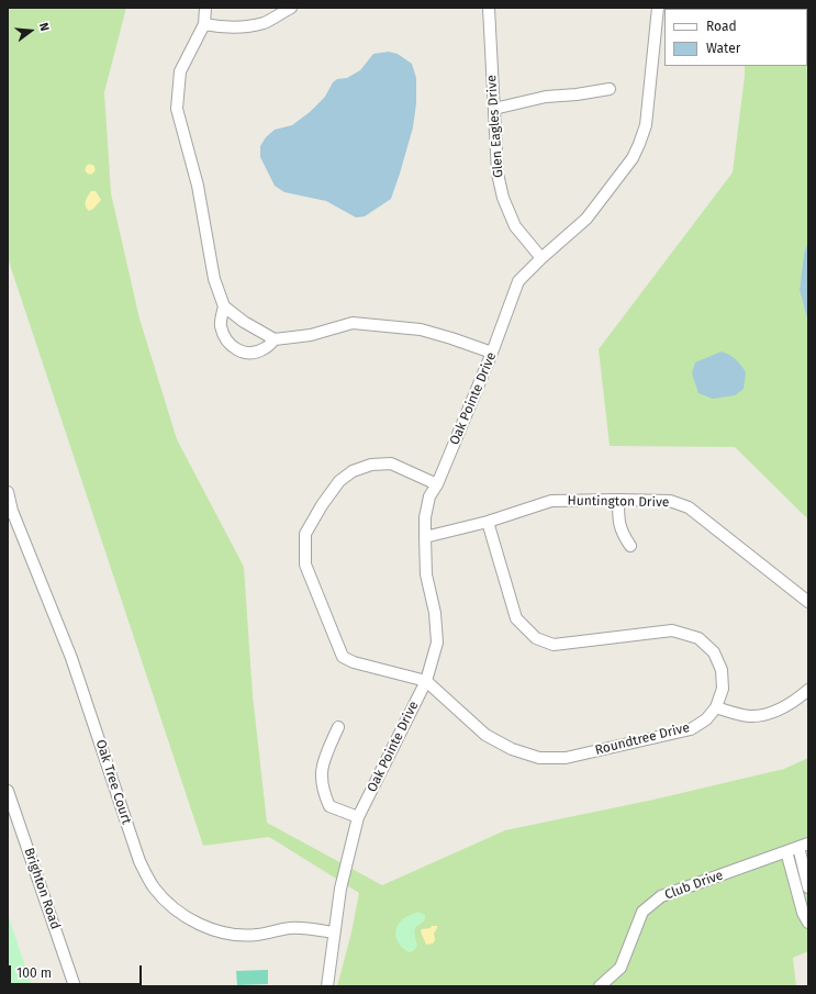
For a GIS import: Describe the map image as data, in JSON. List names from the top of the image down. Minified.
{"streets":{"street":["Glen Eagles Drive","Oak Pointe Drive","Huntington Drive","Roundtree Drive","Oak Tree Court","Club Drive","Brighton Road"]},"crossings":[["Glen Eagles Drive","Oak Pointe Drive"],["Oak Pointe Drive","Huntington Drive"],["Oak Pointe Drive","Roundtree Drive"],["Oak Pointe Drive","Oak Tree Court"],["Huntington Drive","Roundtree Drive"]],"legend":["Road","Water"],"scale_bar":"100 m","north":"right"}
